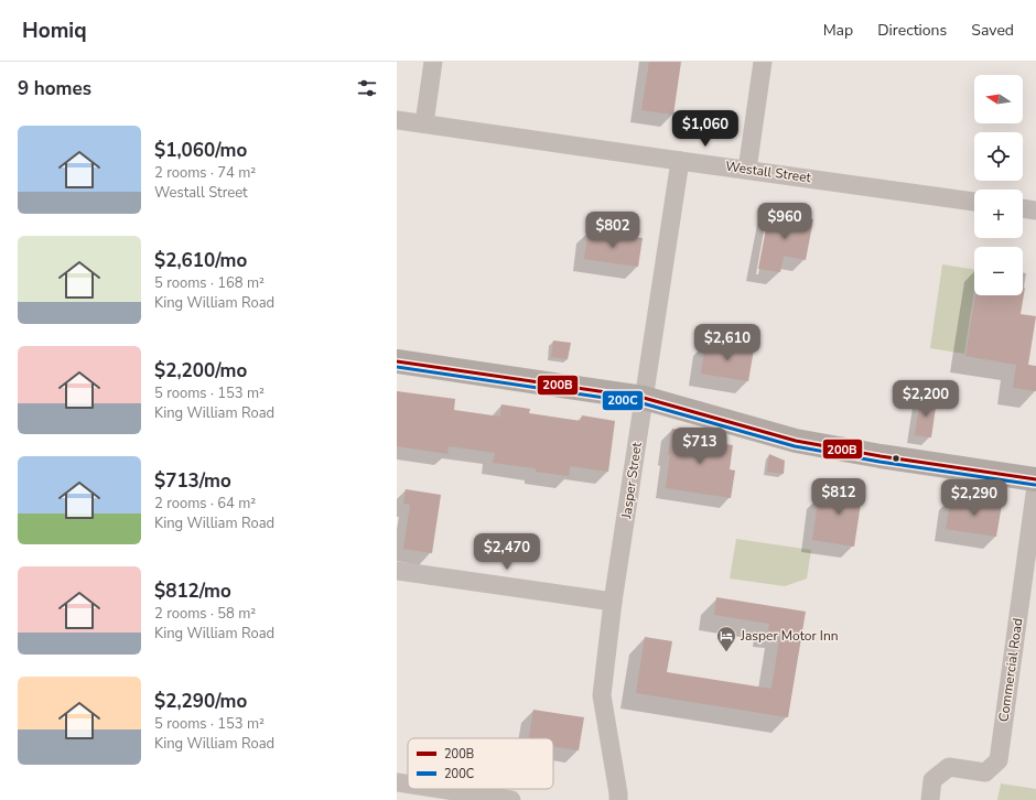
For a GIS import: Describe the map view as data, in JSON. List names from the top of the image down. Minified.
{"streets":{"street":["Westall Street","Jasper Street","Commercial Road"]},"crossings":[["Westall Street","Jasper Street"]],"places":{"hotel":["Jasper Motor Inn"]},"lines":["transit line 200B","transit line 200C"],"legend":["200B","200C"],"north":"left","page":{"header":"Homiq","nav":["Map","Directions","Saved"],"heading":"9 homes","map_buttons":["+","−"],"price":["$1,060","$960","$802","$2,610","$2,200","$713","$812","$2,290","$2,470"],"list":[{"name":"$1,060/mo","note":"2 rooms · 74 m² · Westall Street"},{"name":"$2,610/mo","note":"5 rooms · 168 m² · King William Road"},{"name":"$2,200/mo","note":"5 rooms · 153 m² · King William Road"},{"name":"$713/mo","note":"2 rooms · 64 m² · King William Road"},{"name":"$812/mo","note":"2 rooms · 58 m² · King William Road"},{"name":"$2,290/mo","note":"5 rooms · 153 m² · King William Road"}]}}
